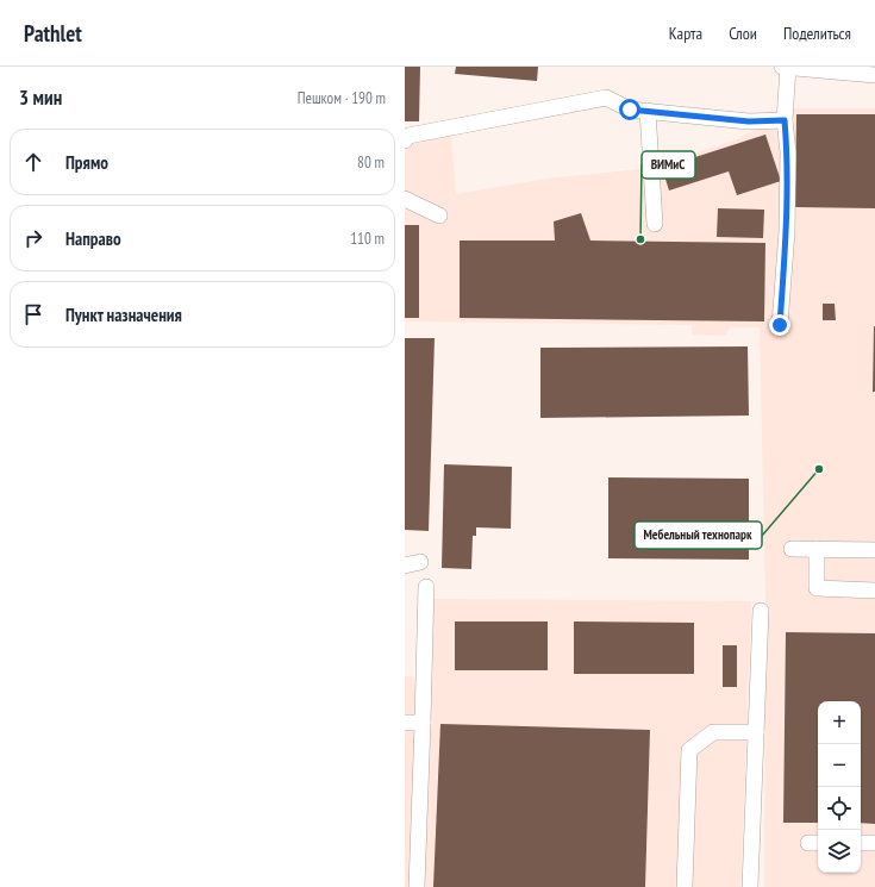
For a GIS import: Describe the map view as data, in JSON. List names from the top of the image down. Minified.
{"places":["ВИМиС","Мебельный технопарк"],"page":{"header":"Pathlet","nav":["Карта","Слои","Поделиться"],"heading":["3 мин","Пешком · 190 m"],"list":[["Прямо","80 m"],["Направо","110 m"],"Пункт назначения"],"map_buttons":["+","−"]}}
